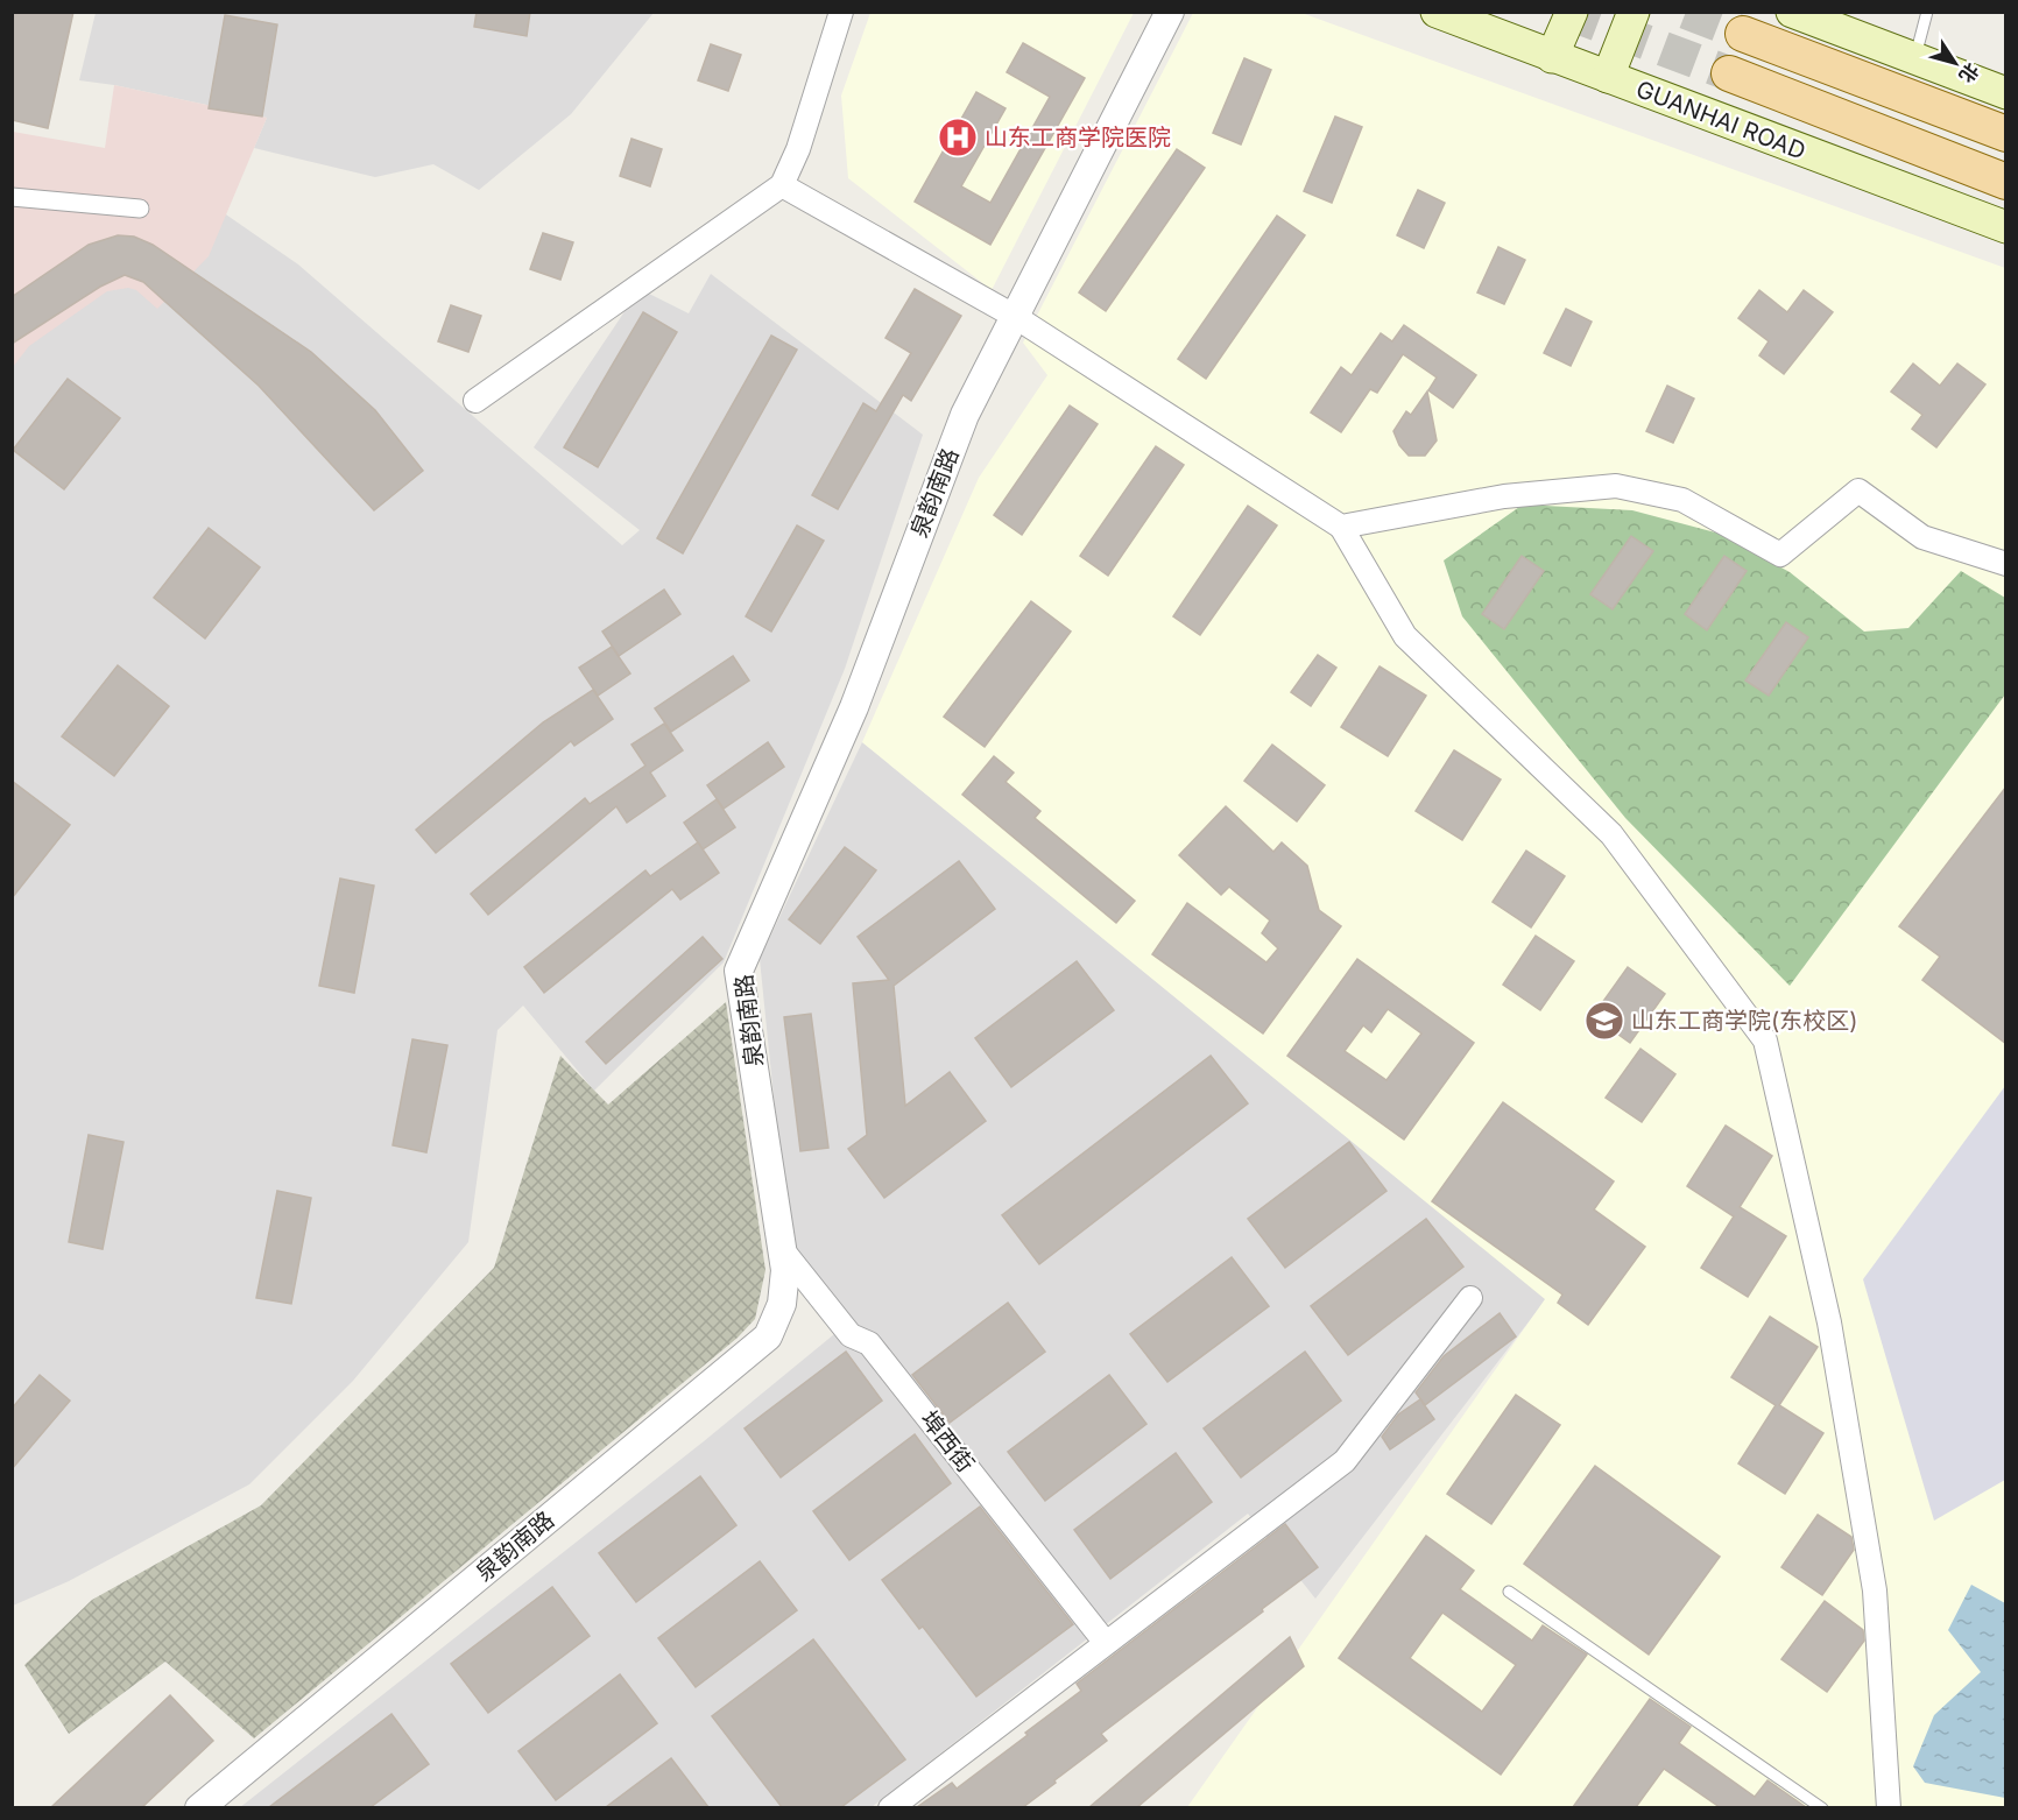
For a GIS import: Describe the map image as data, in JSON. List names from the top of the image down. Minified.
{"streets":{"main road":["GUANHAI ROAD"],"street":["泉韵南路","埠西街"]},"crossings":[["泉韵南路","埠西街"]],"places":{"hospital":["山东工商学院医院"],"school or university":["山东工商学院(东校区)"]},"north":"bottom right"}
